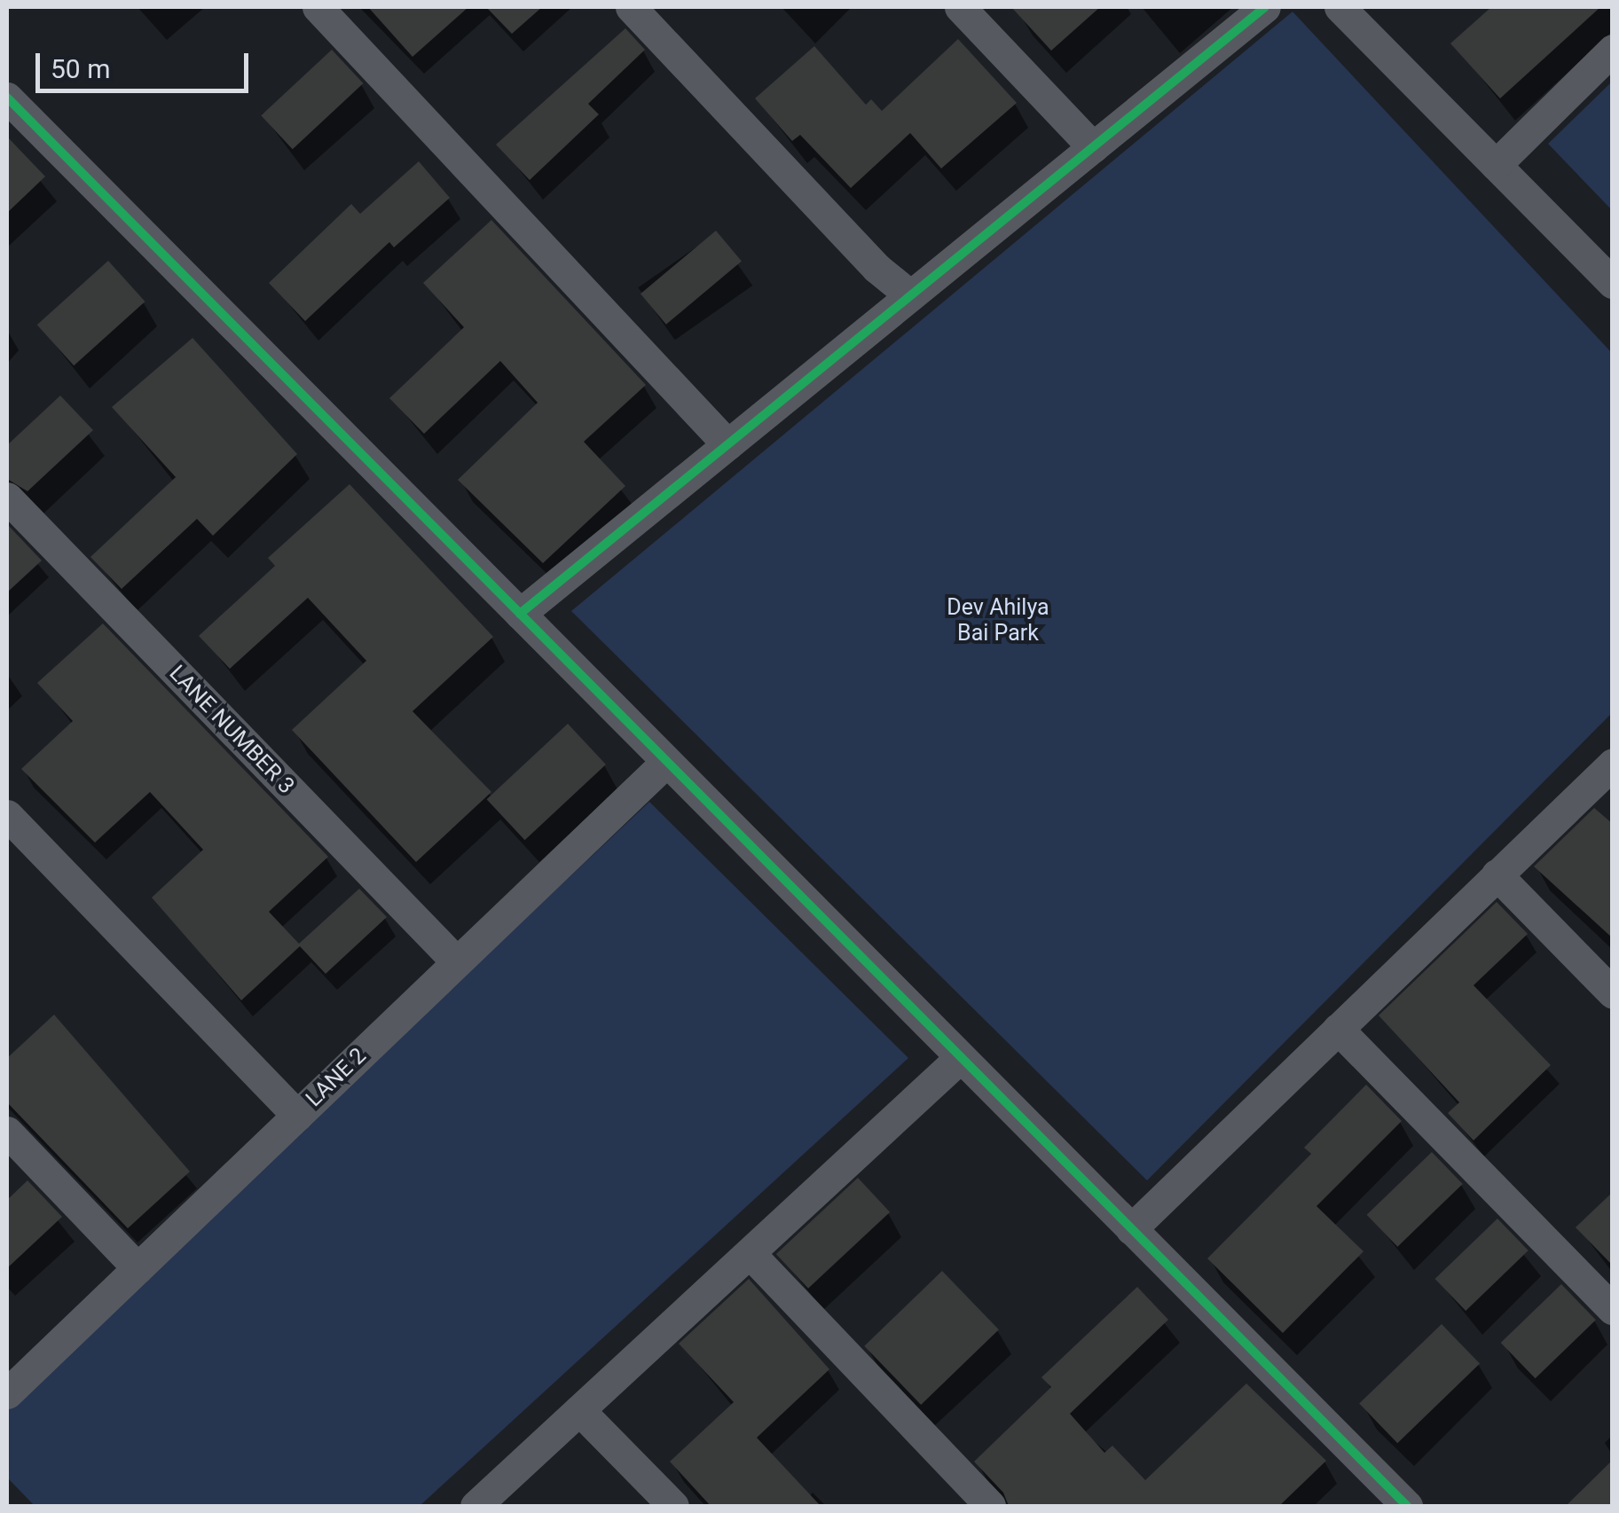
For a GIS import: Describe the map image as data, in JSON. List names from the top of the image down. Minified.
{"streets":{"street":["LANE NUMBER 3","LANE 2"]},"crossings":[["LANE NUMBER 3","LANE 2"]],"parks":["Dev Ahilya Bai Park"],"scale_bar":"50 m"}
